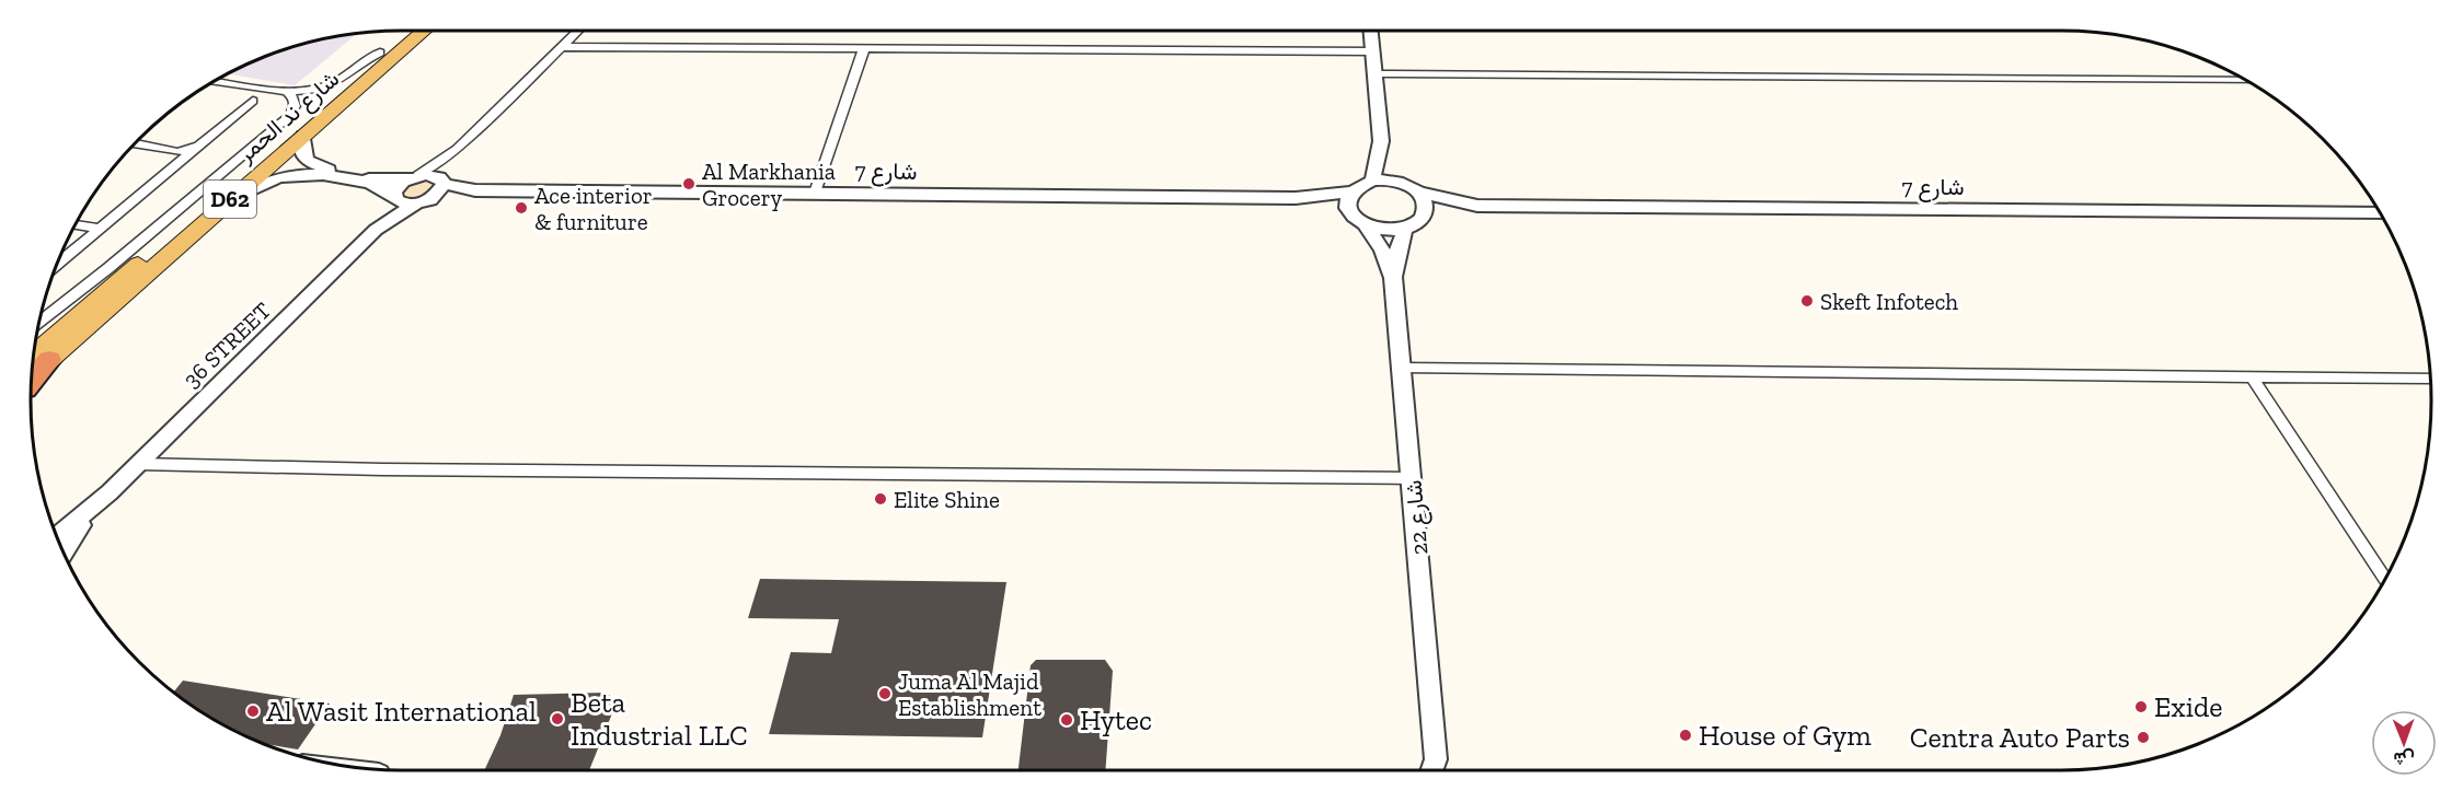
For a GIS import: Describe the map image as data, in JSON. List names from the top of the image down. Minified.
{"streets":{"main road":["شارع ند الحمر","D62"],"street":["شارع 7","36 STREET","شارع 22"]},"crossings":[["شارع ند الحمر","شارع 7"],["شارع 7","36 STREET"],["شارع 7","شارع 22"]],"places":["Al Markhania Grocery","Ace interior & furniture","Skeft Infotech","Elite Shine","Juma Al Majid Establishment","Exide","Al Wasit International","Beta Industrial LLC","Hytec","House of Gym","Centra Auto Parts"],"north":"bottom"}
